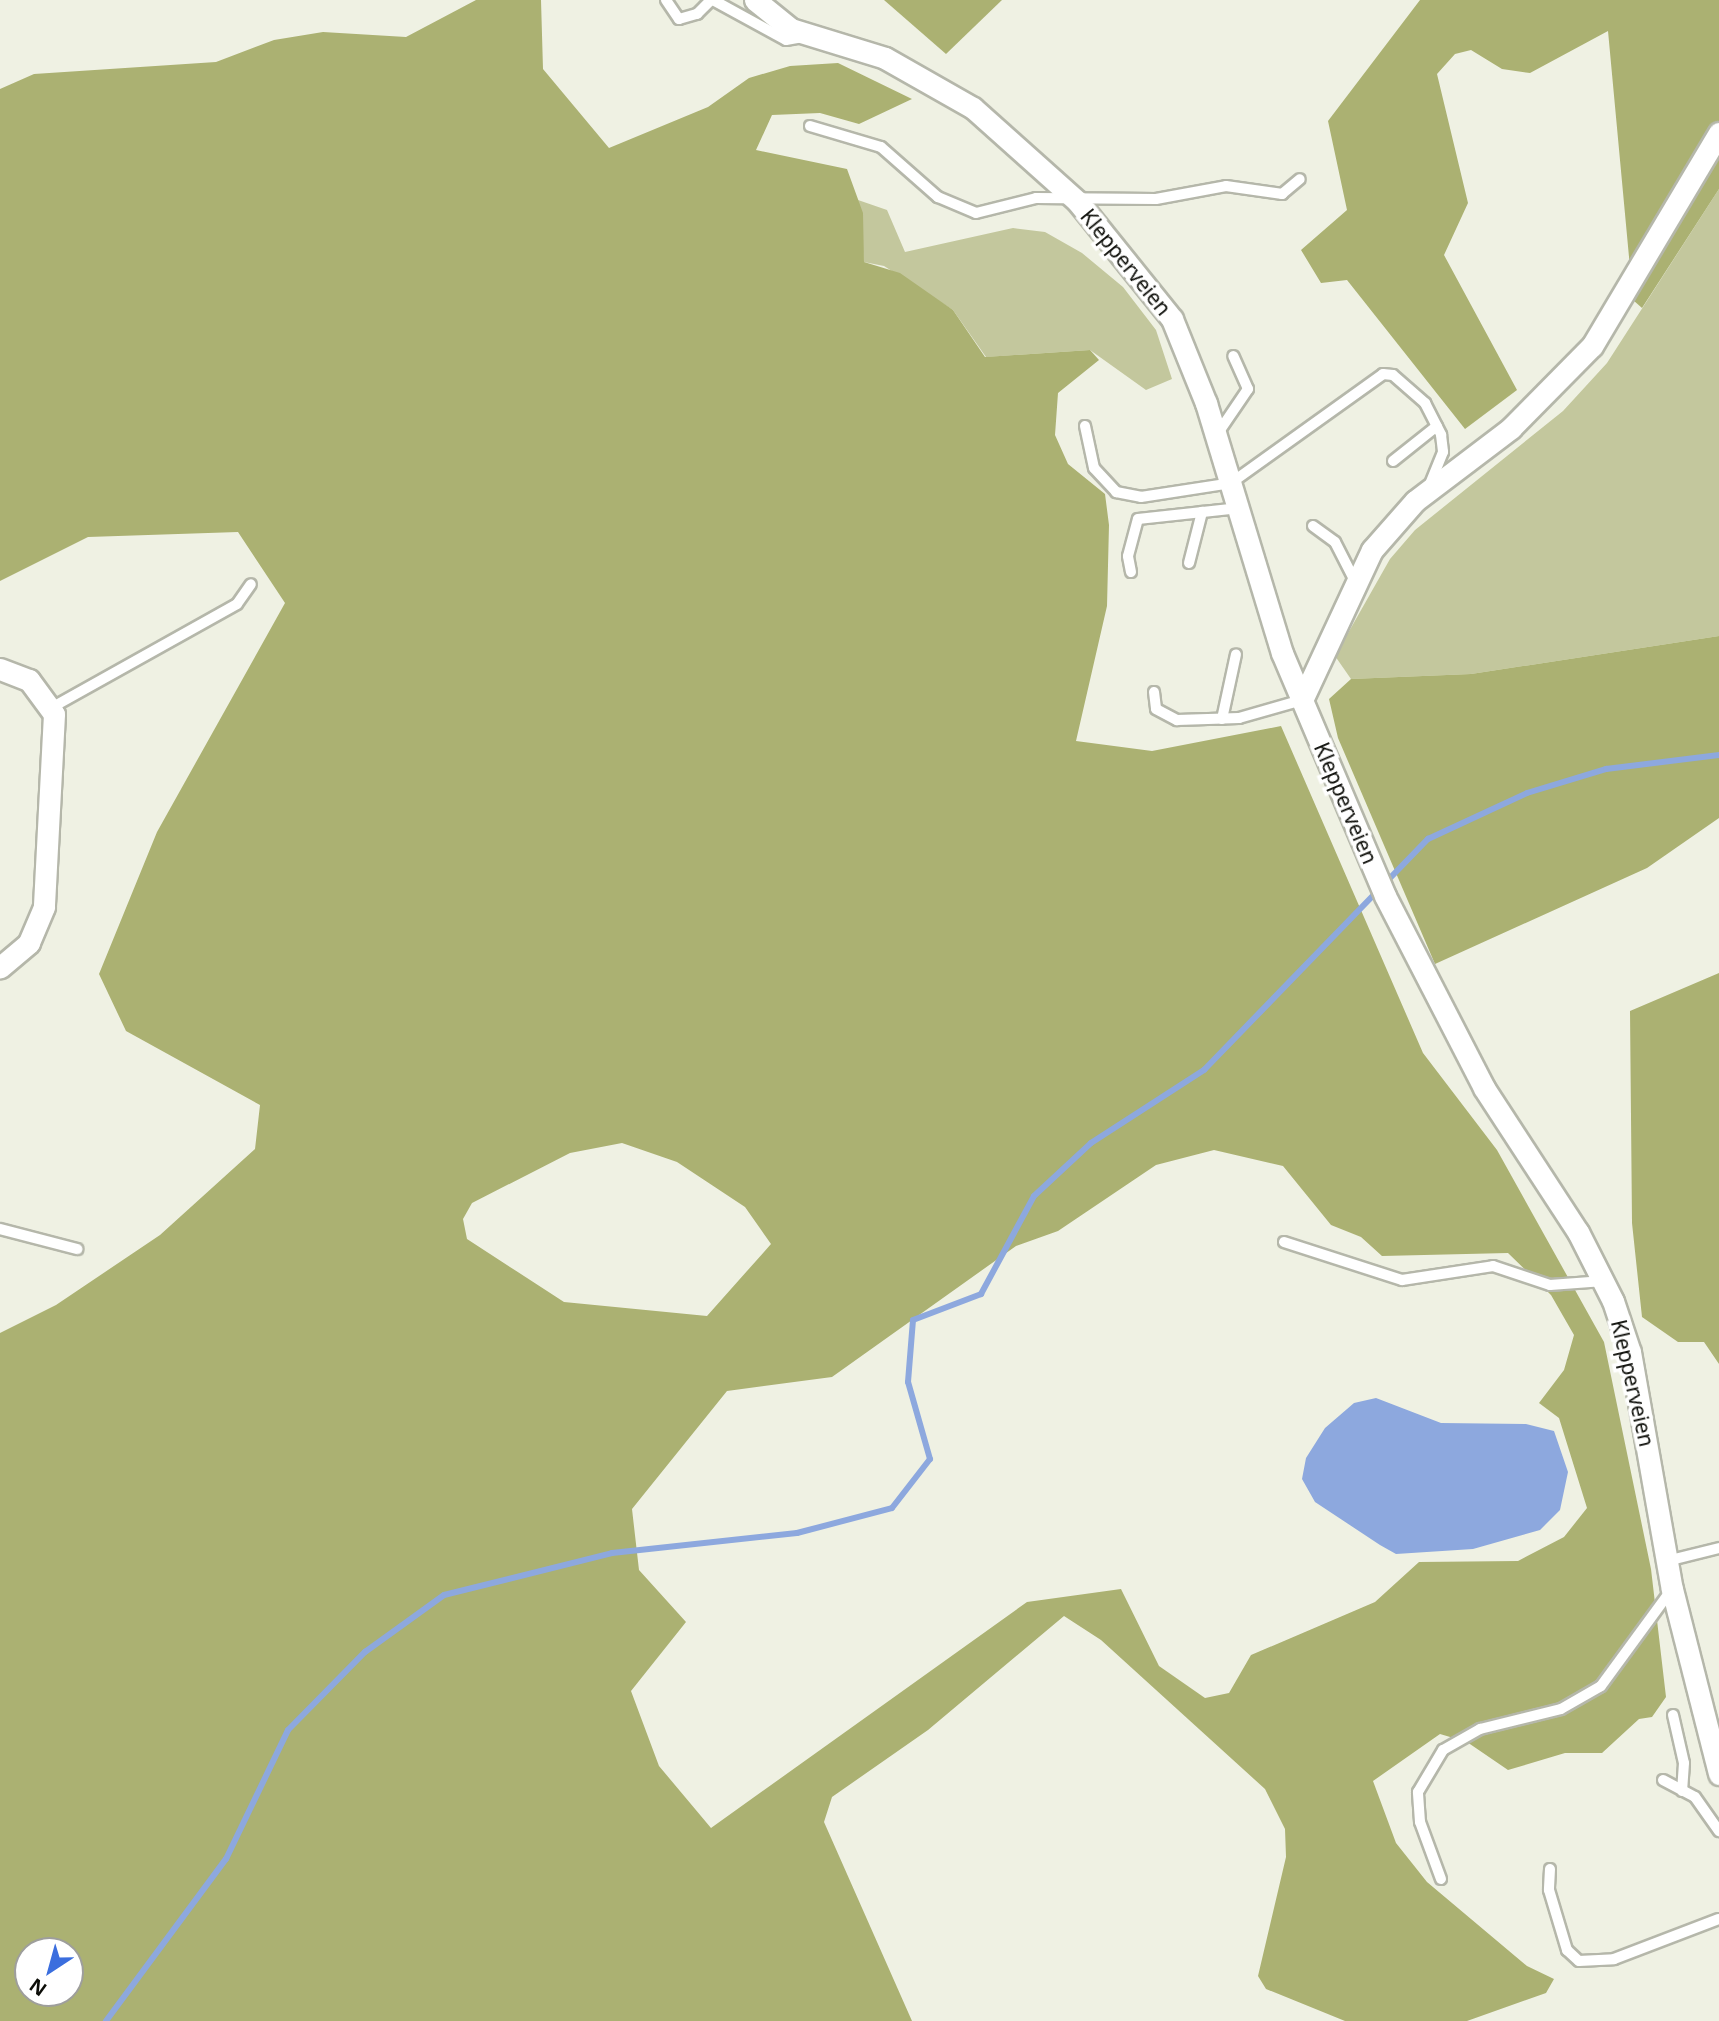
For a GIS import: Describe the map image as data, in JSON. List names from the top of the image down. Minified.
{"streets":{"street":["Klepperveien"]},"north":"bottom left"}
